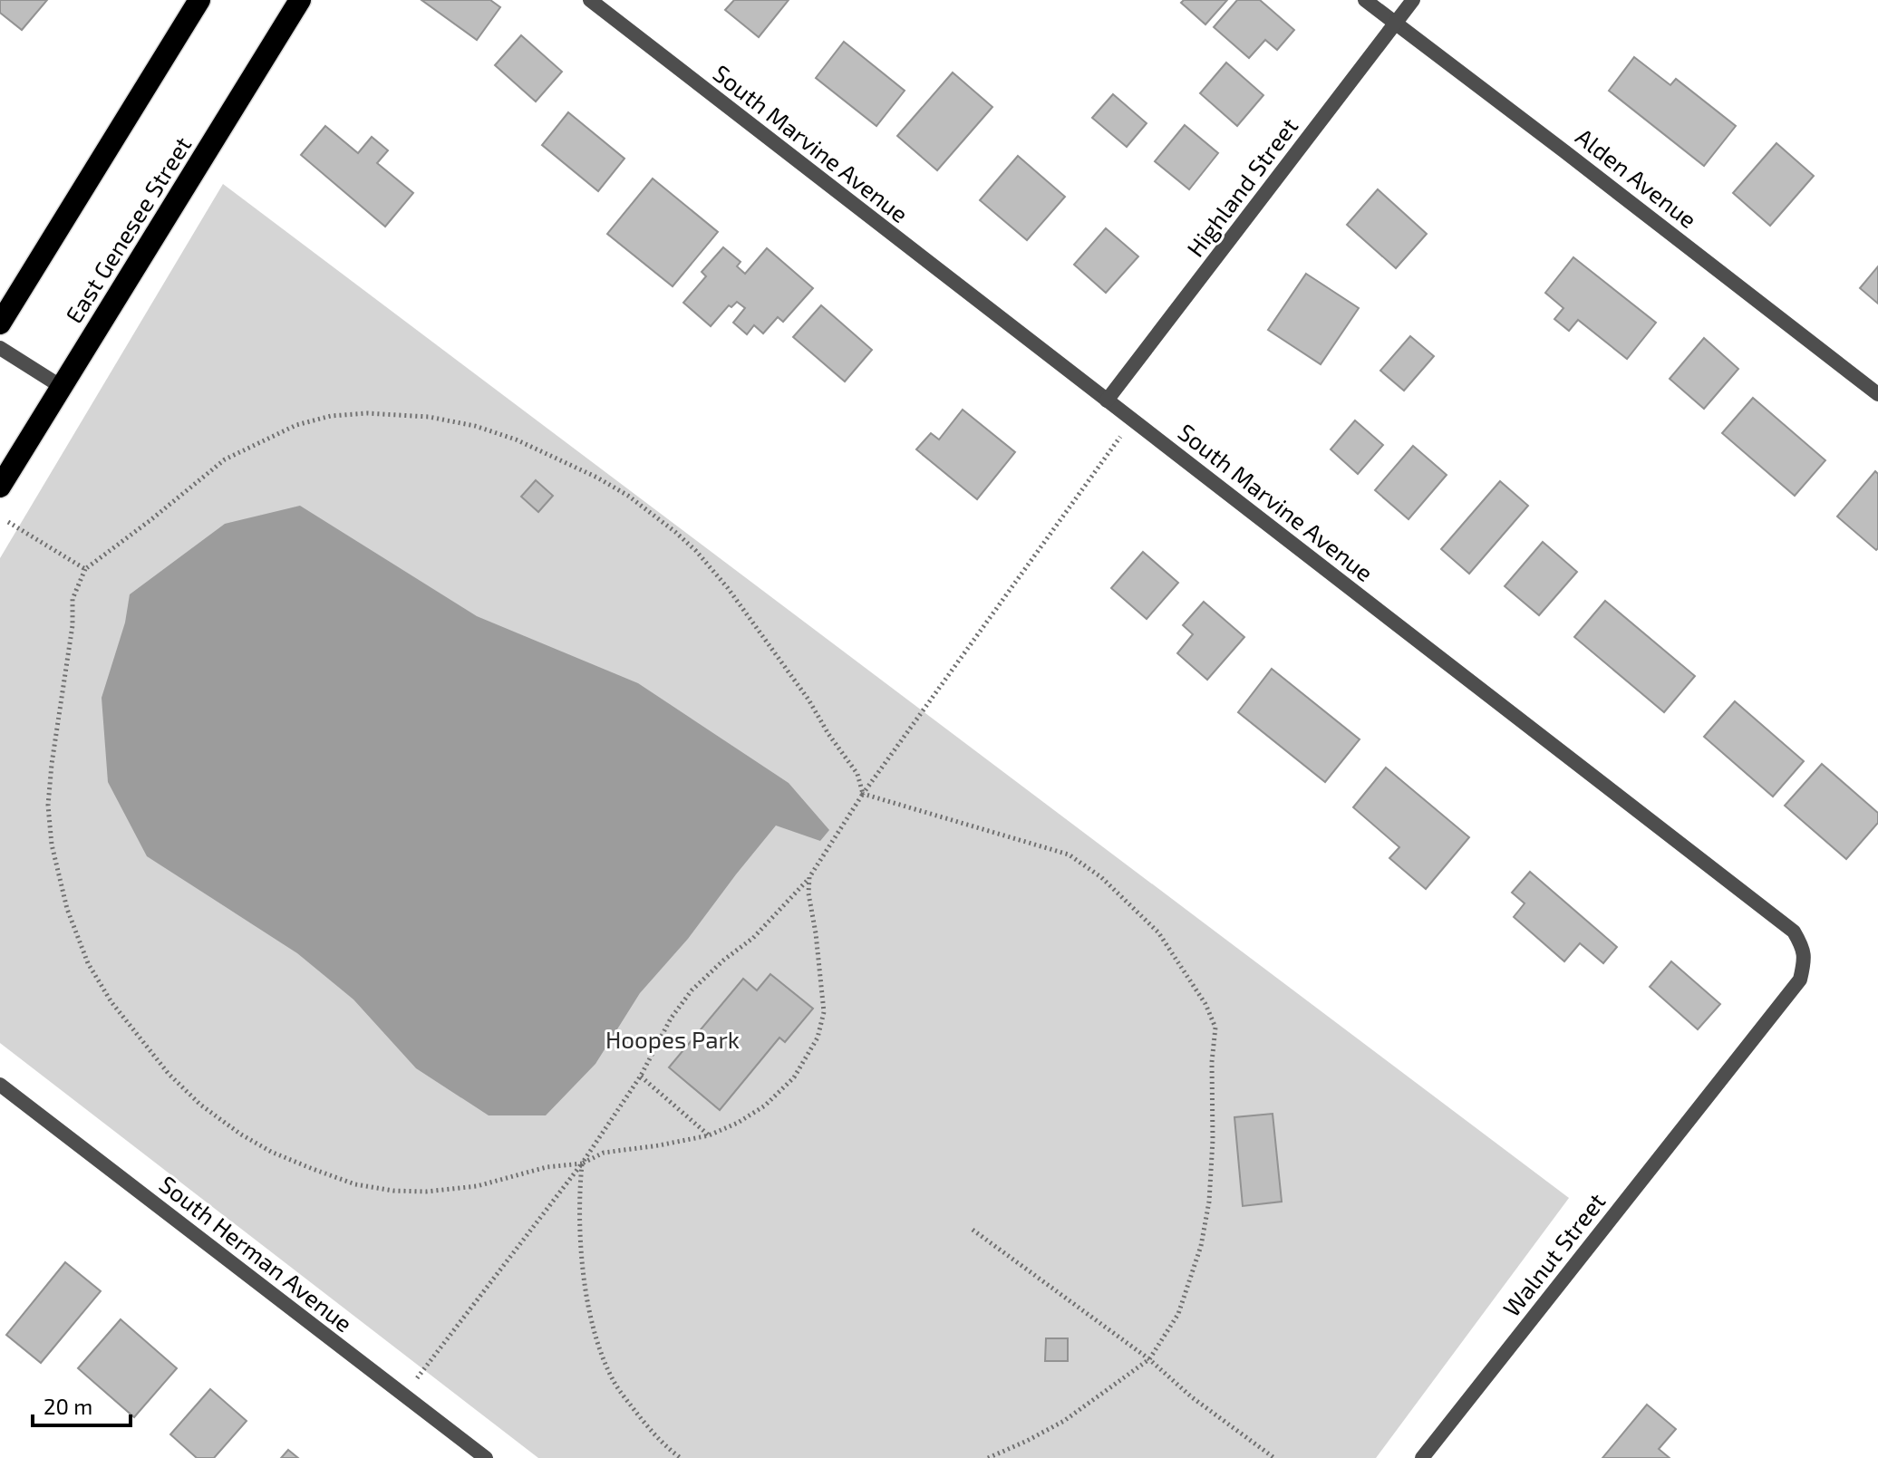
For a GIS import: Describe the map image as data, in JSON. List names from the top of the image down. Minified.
{"streets":{"highway":["East Genesee Street"],"street":["South Marvine Avenue","Alden Avenue","Highland Street","South Herman Avenue","Walnut Street"]},"crossings":[["South Marvine Avenue","Highland Street"],["South Marvine Avenue","Walnut Street"],["Alden Avenue","Highland Street"]],"parks":["Hoopes Park"],"scale_bar":"20 m"}
